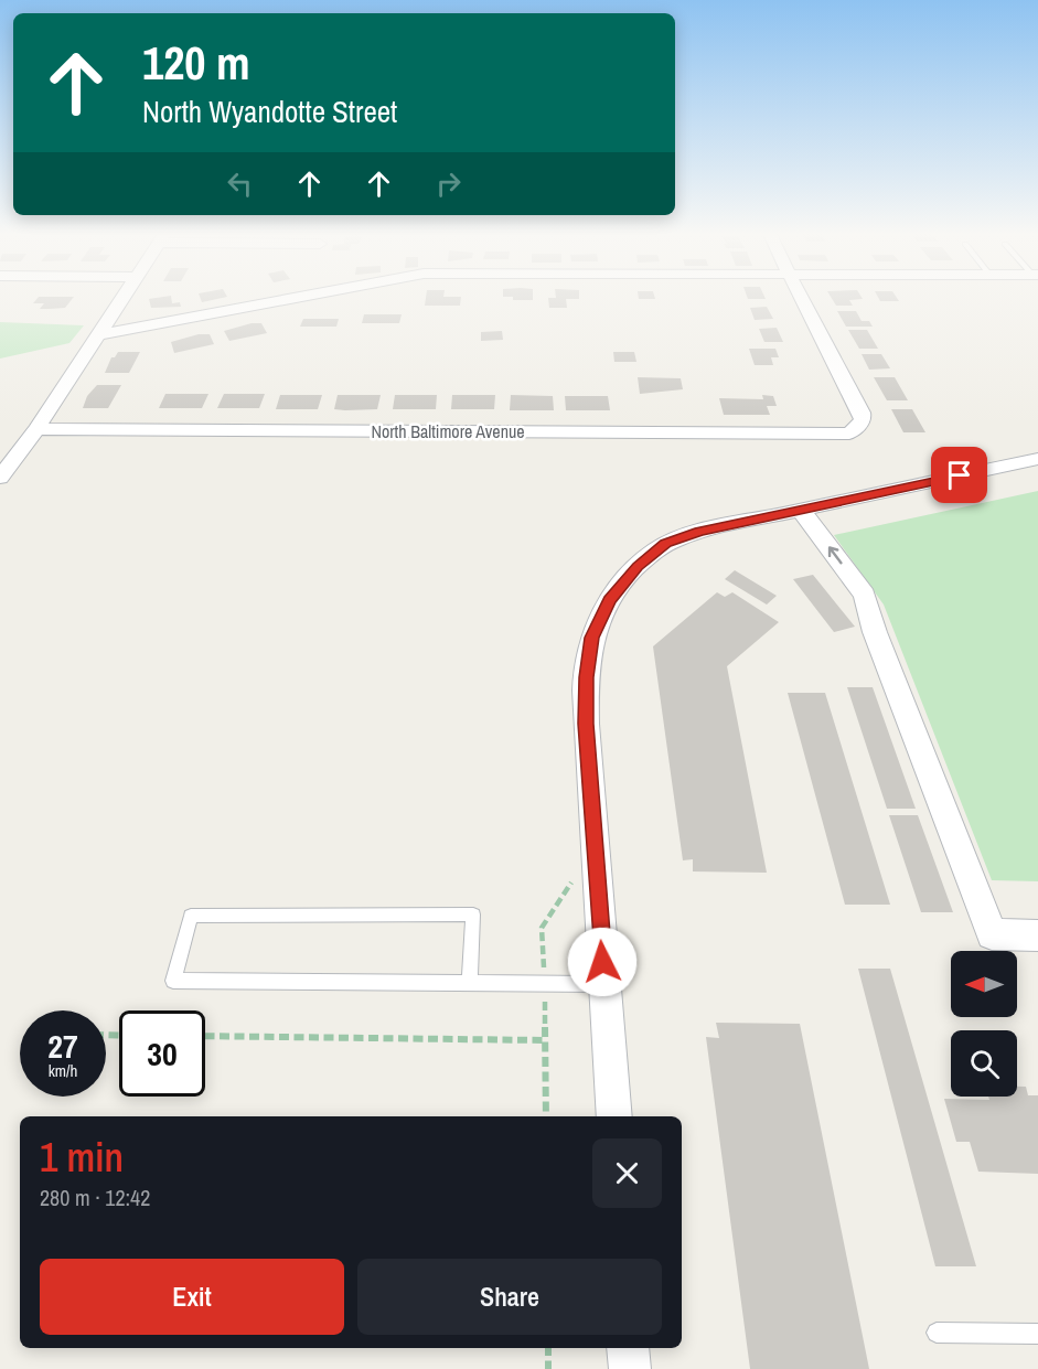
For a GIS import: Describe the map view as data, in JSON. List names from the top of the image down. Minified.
{"streets":{"street":["North Baltimore Avenue"]},"north":"left","page":{"turn":["120 m","North Wyandotte Street"],"speed":"27 km/h","limit":"30","heading":["1 min","280 m · 12:42"],"buttons":["Exit","Share"]}}
